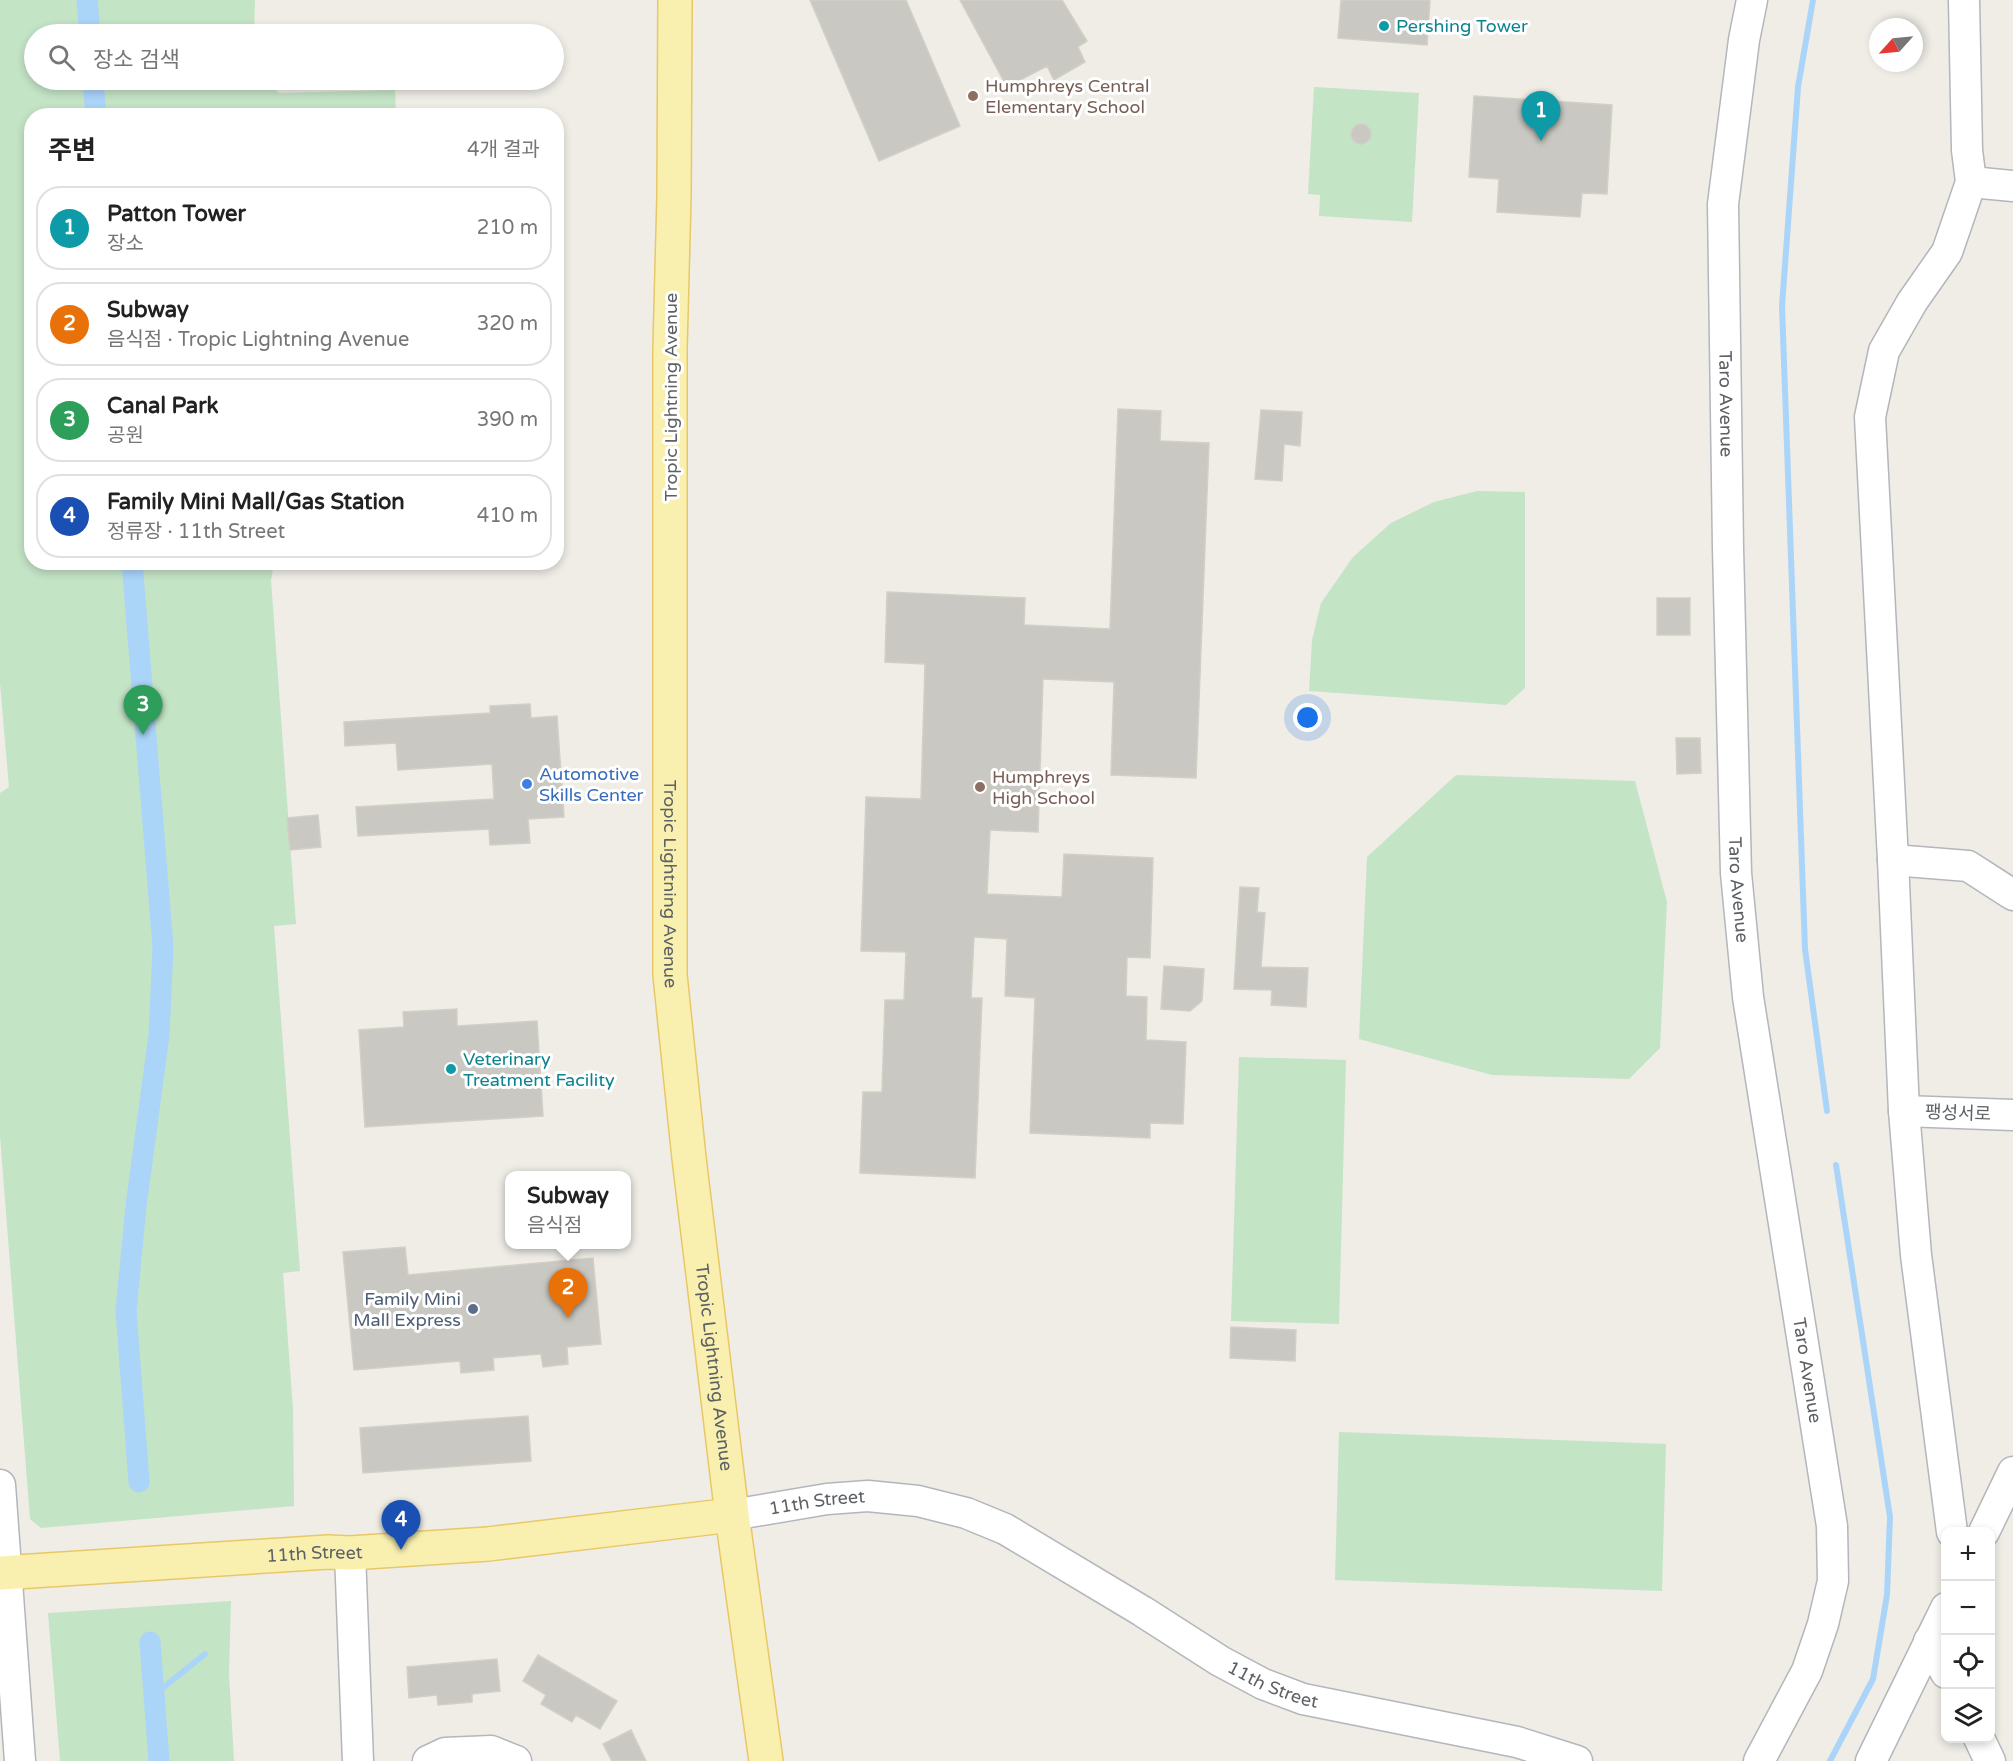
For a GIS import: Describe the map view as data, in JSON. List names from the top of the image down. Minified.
{"streets":{"main road":["Tropic Lightning Avenue","11th Street"],"street":["Taro Avenue","팽성서로"]},"crossings":[["Tropic Lightning Avenue","11th Street"]],"places":["Pershing Tower","Humphreys Central Elementary School","Automotive Skills Center","Humphreys High School","Veterinary Treatment Facility","Family Mini Mall Express"],"north":"bottom left","page":{"search":"장소 검색","pins":["1","3","2","4"],"heading":["주변","4개 결과"],"list":[{"mark":"1","name":"Patton Tower","note":"장소","value":"210 m"},{"mark":"2","name":"Subway","note":"음식점 · Tropic Lightning Avenue","value":"320 m"},{"mark":"3","name":"Canal Park","note":"공원","value":"390 m"},{"mark":"4","name":"Family Mini Mall/Gas Station","note":"정류장 · 11th Street","value":"410 m"}],"popup":["Subway","음식점"],"map_buttons":["+","−"]}}
